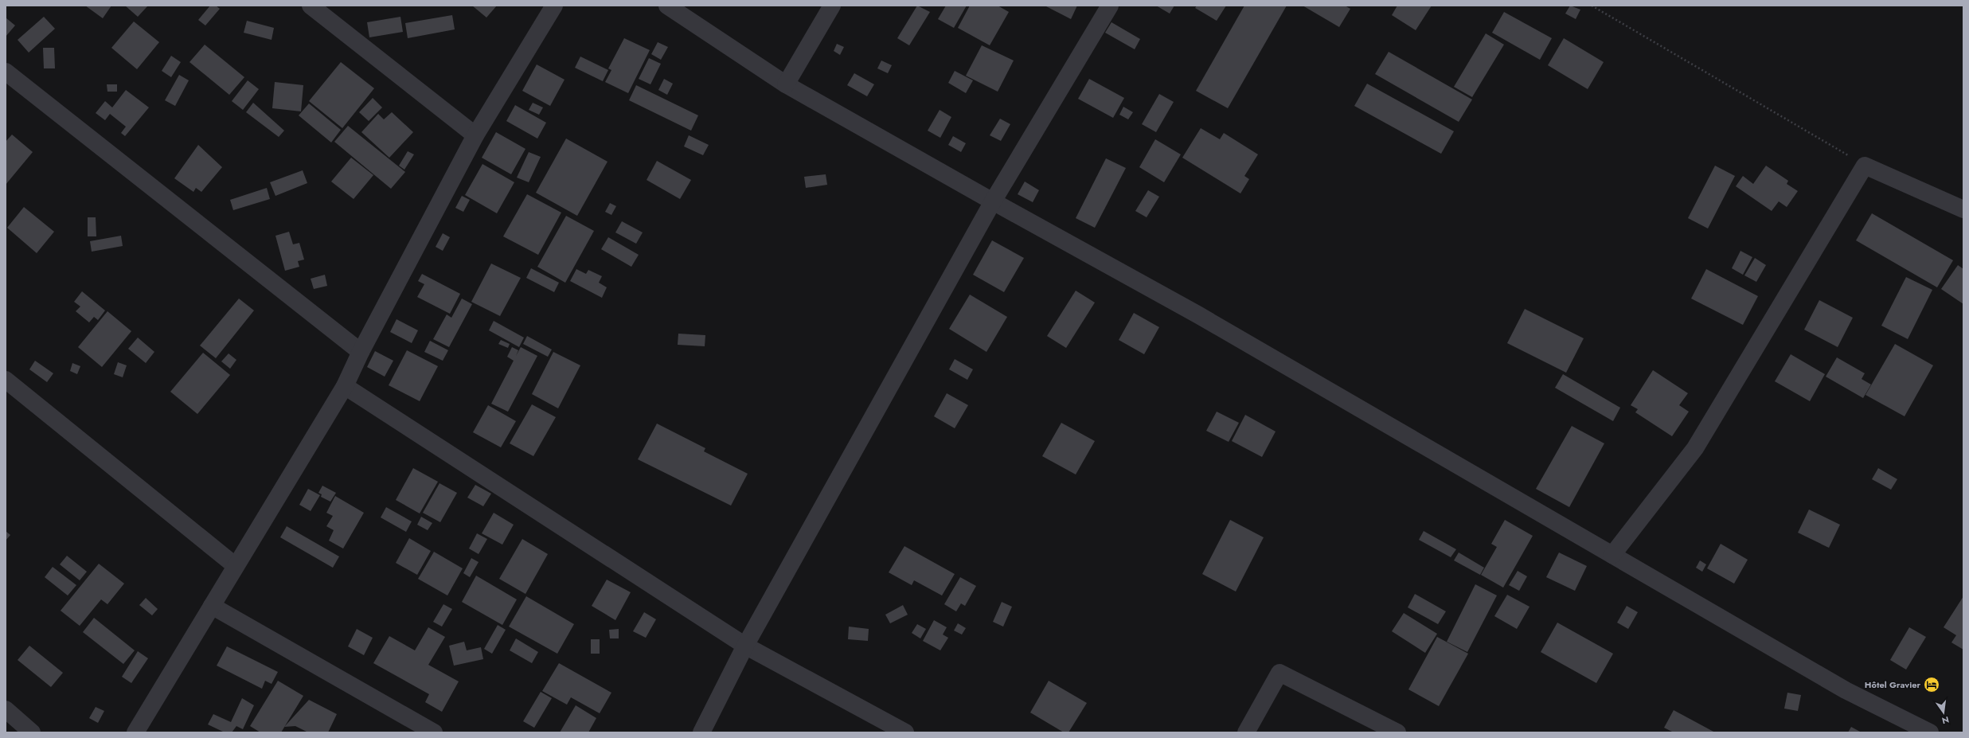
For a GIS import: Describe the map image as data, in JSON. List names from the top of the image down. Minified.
{"places":{"hotel":["Hôtel Gravier"]},"north":"bottom"}
